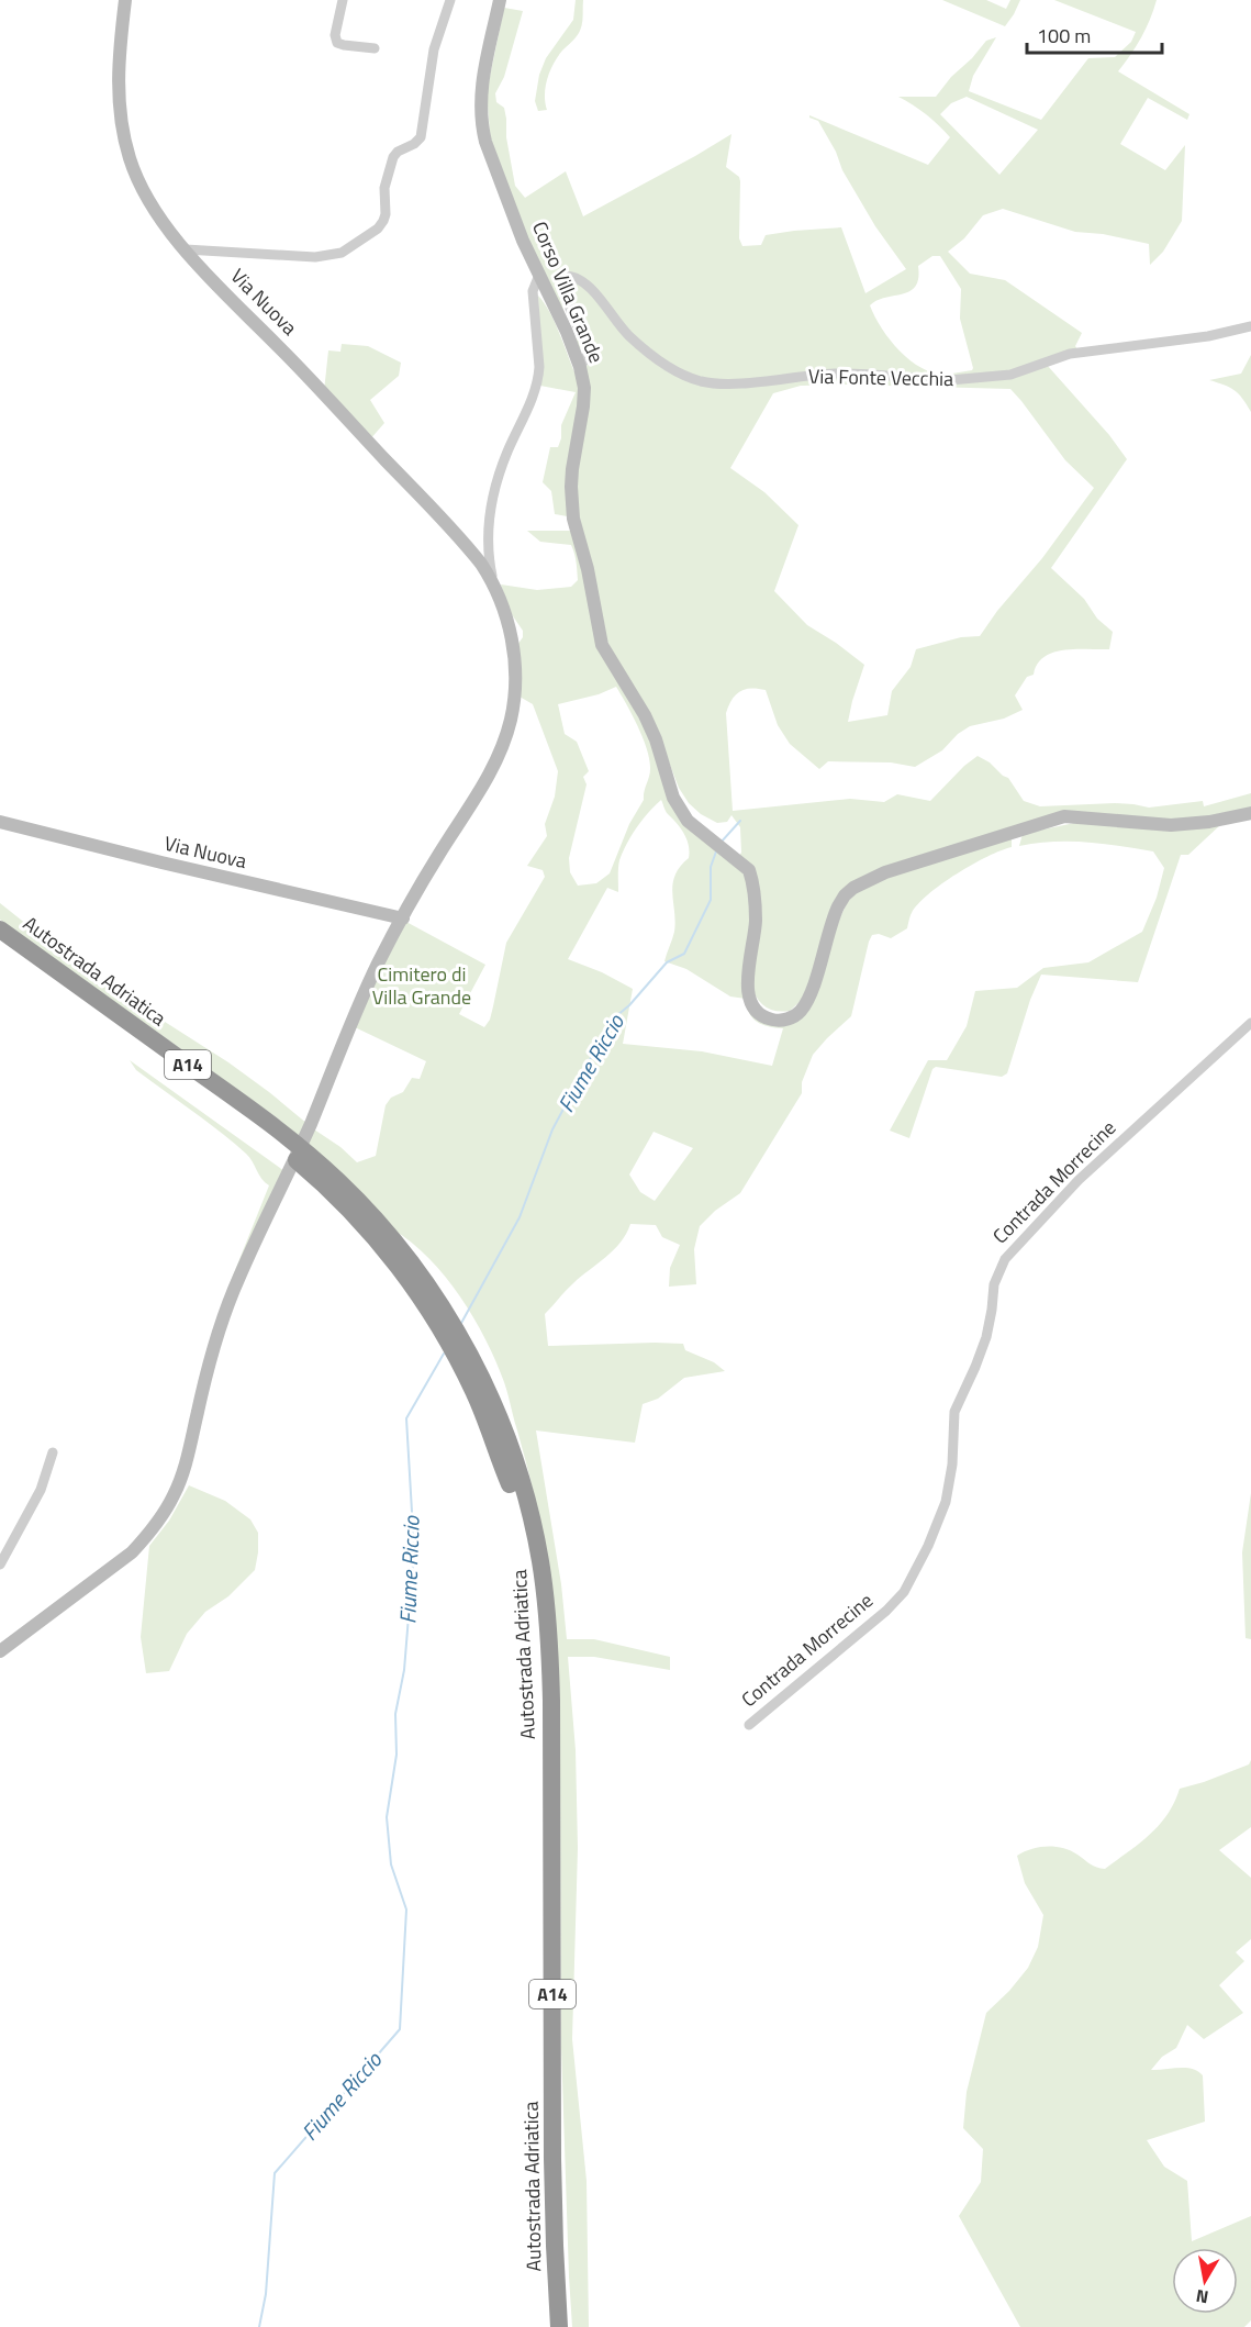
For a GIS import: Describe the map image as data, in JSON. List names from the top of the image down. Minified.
{"streets":{"highway":["Autostrada Adriatica","A14"],"street":["Corso Villa Grande","Via Nuova","Via Fonte Vecchia","Contrada Morrecine"]},"crossings":[["Corso Villa Grande","Via Nuova"],["Corso Villa Grande","Via Fonte Vecchia"]],"water":["Fiume Riccio"],"parks":["Cimitero di Villa Grande"],"scale_bar":"100 m","north":"bottom"}
